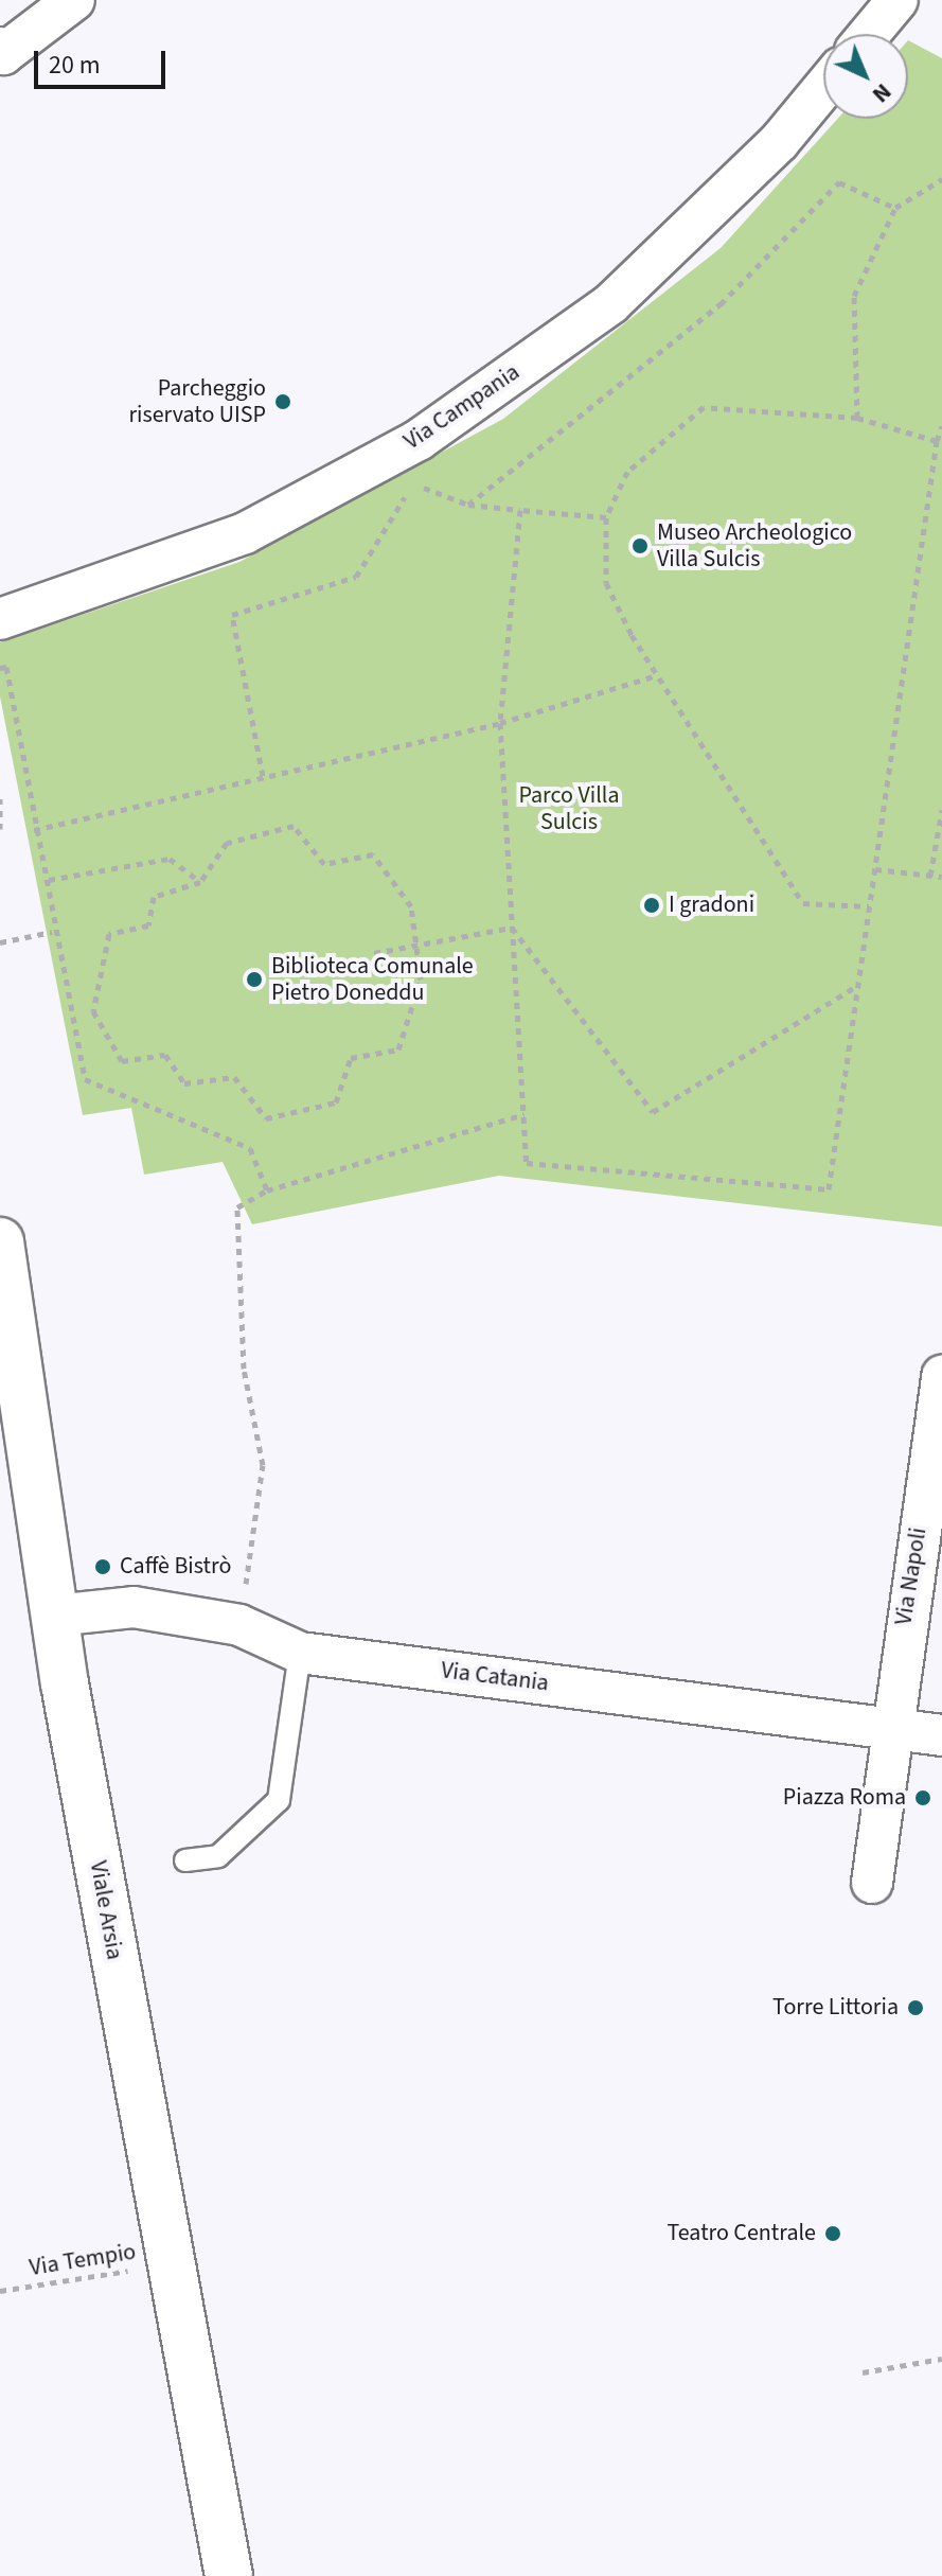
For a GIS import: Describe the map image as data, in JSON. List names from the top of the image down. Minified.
{"streets":{"street":["Via Campania","Via Napoli","Via Catania","Viale Arsia"],"path":["Via Tempio"]},"crossings":[["Via Napoli","Via Catania"],["Via Catania","Viale Arsia"],["Viale Arsia","Via Tempio"]],"parks":["Parco Villa Sulcis"],"places":["Parcheggio riservato UISP","Museo Archeologico Villa Sulcis","I gradoni","Biblioteca Comunale Pietro Doneddu","Caffè Bistrò","Piazza Roma","Torre Littoria","Teatro Centrale"],"scale_bar":"20 m","north":"bottom right"}
